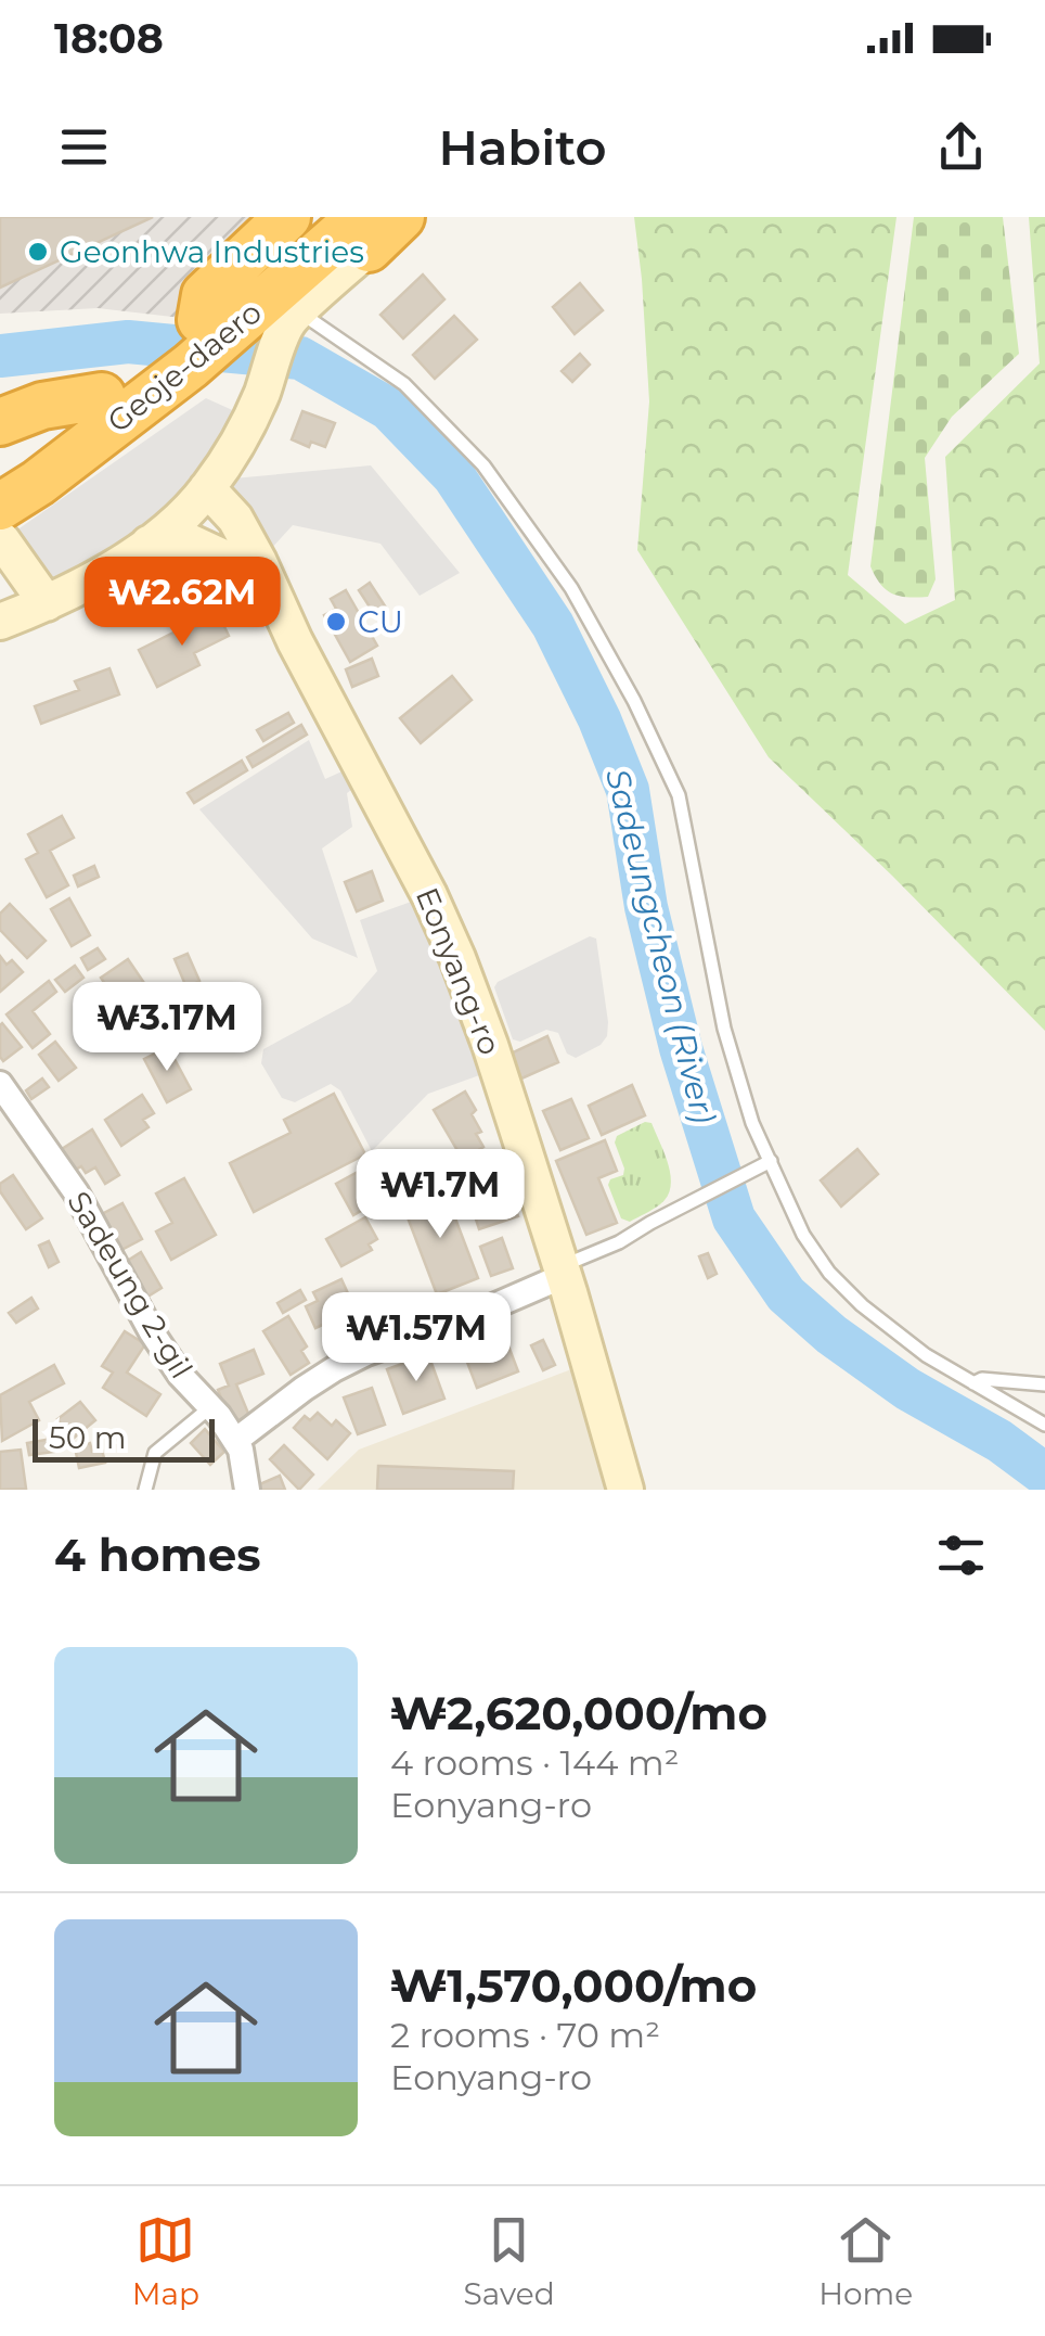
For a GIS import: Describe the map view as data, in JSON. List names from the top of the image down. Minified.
{"streets":{"highway":["Geoje-daero"],"street":["Eonyang-ro","Sadeung 2-gil"]},"water":["Sadeungcheon (River)"],"places":["Geonhwa Industries","CU"],"scale_bar":"50 m","page":{"status":"18:08","header":"Habito","price":["₩2.62M","₩3.17M","₩1.7M","₩1.57M"],"scale":"50 m","heading":"4 homes","list":[{"name":"₩2,620,000/mo","note":"4 rooms · 144 m² · Eonyang-ro"},{"name":"₩1,570,000/mo","note":"2 rooms · 70 m² · Eonyang-ro"}],"tabs":["Map","Saved","Home"]}}
